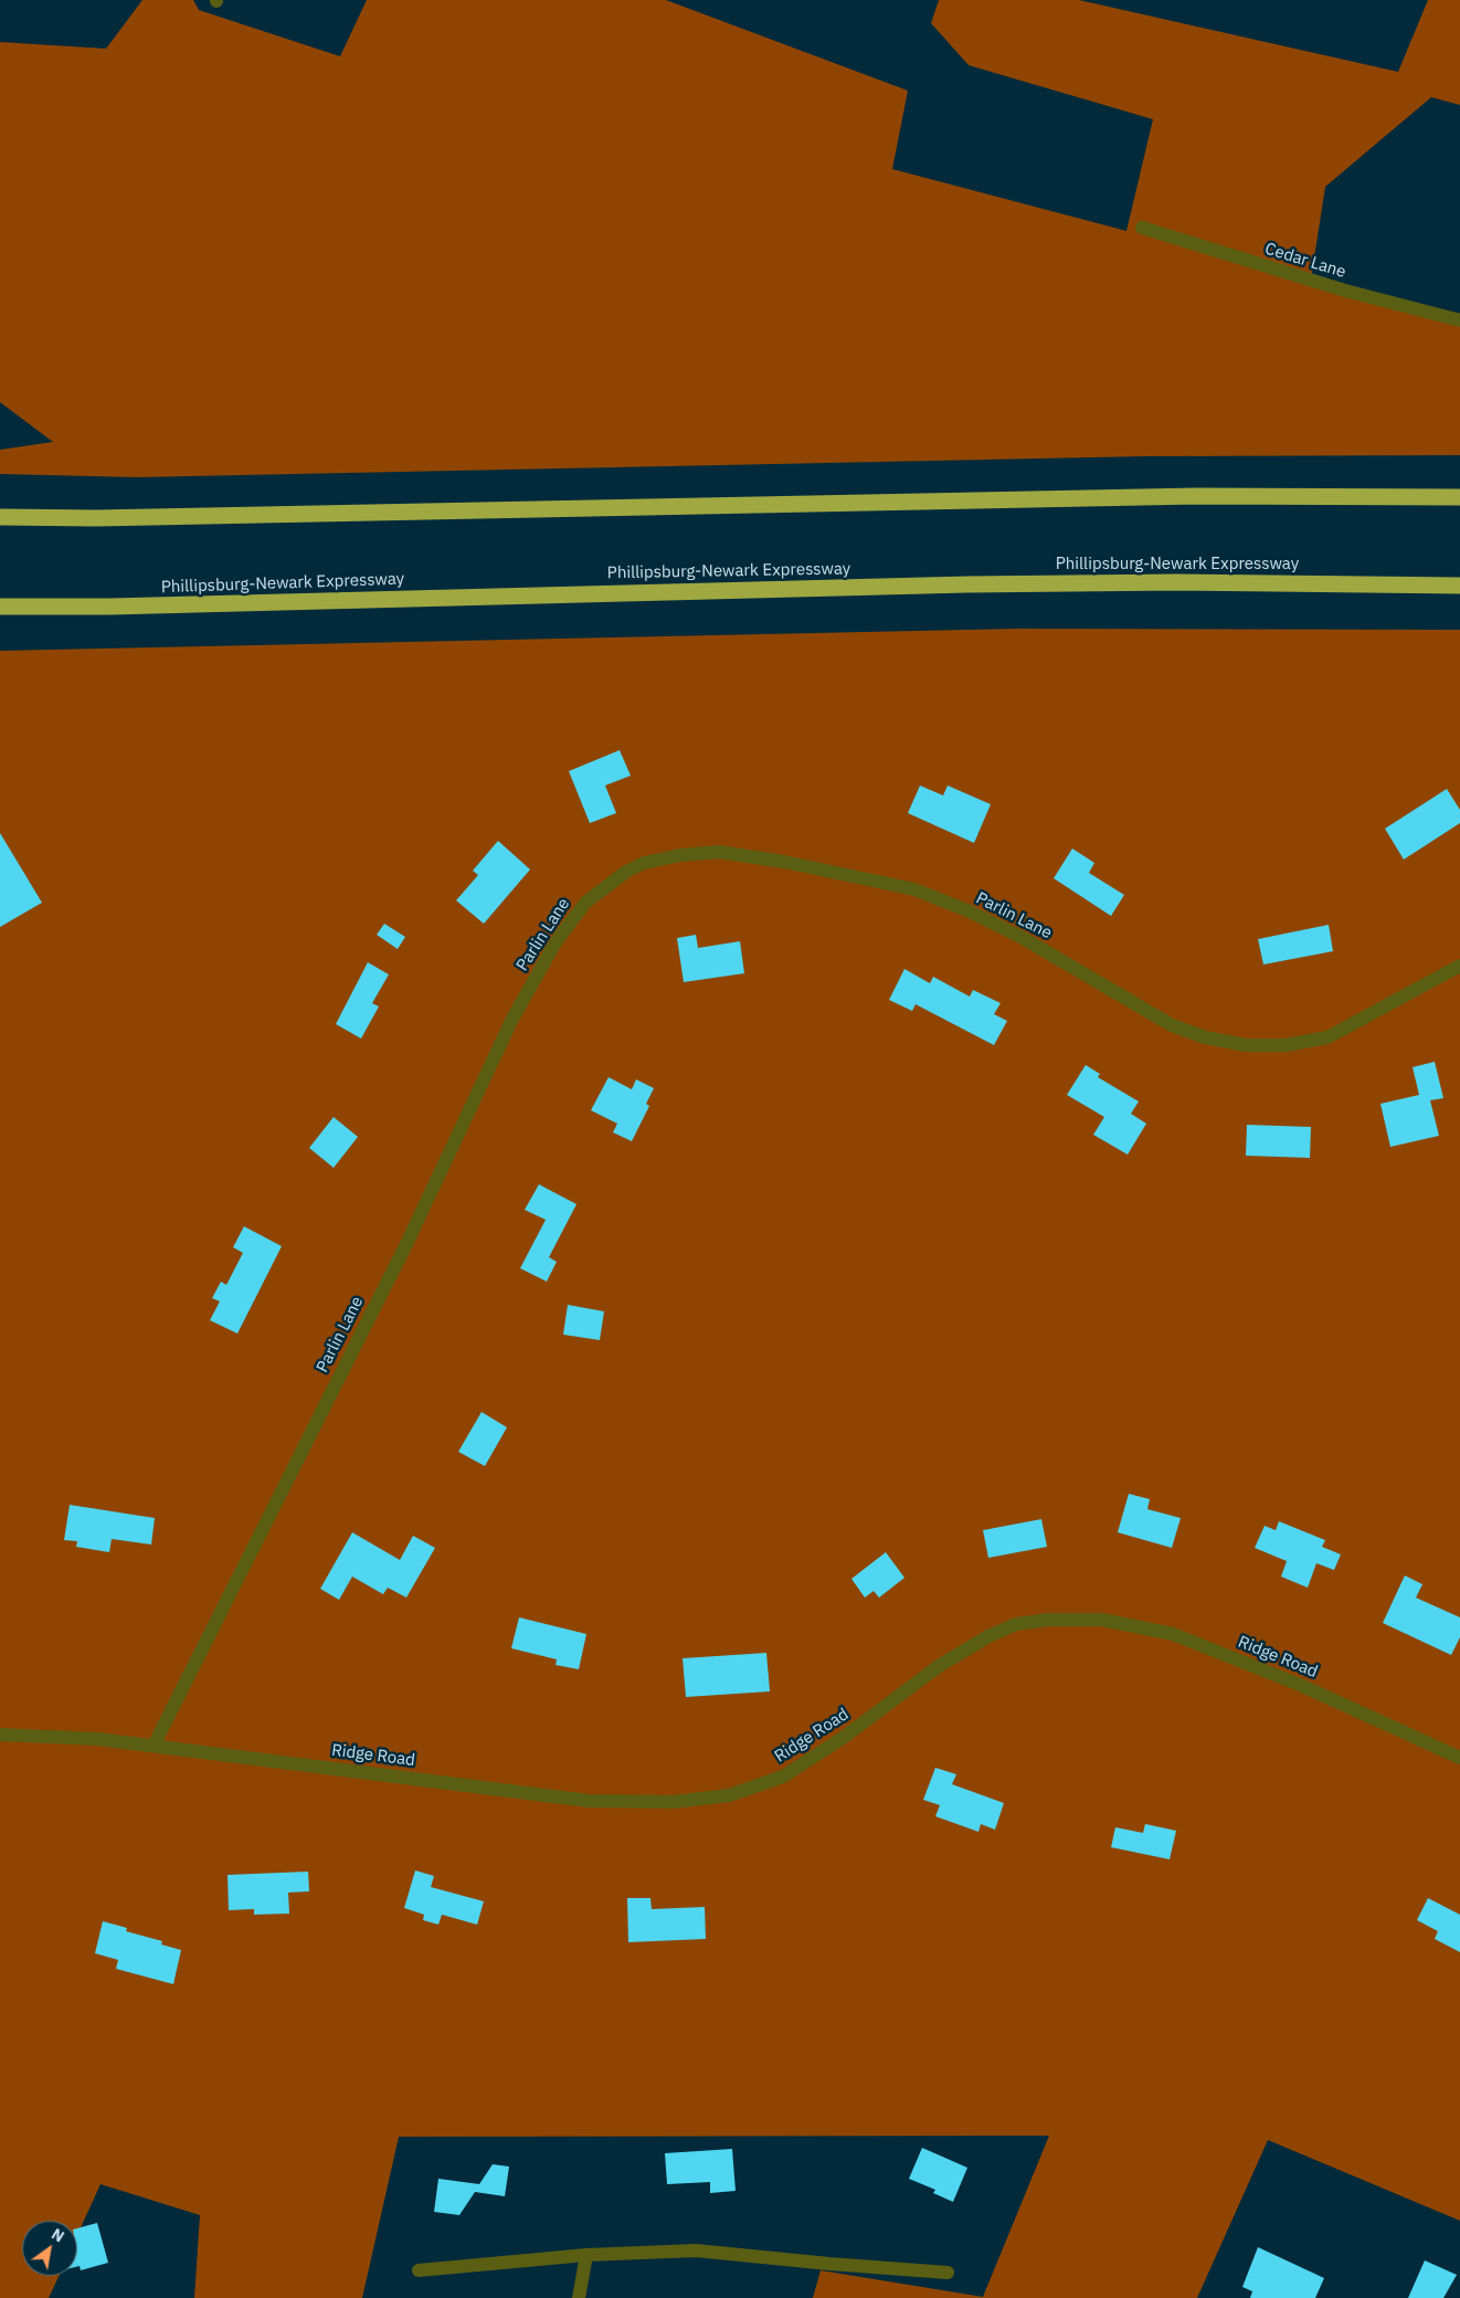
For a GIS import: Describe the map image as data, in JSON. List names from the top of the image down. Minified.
{"streets":{"highway":["Phillipsburg-Newark Expressway"],"street":["Cedar Lane","Parlin Lane","Ridge Road"]},"crossings":[["Parlin Lane","Ridge Road"]],"north":"top right"}
